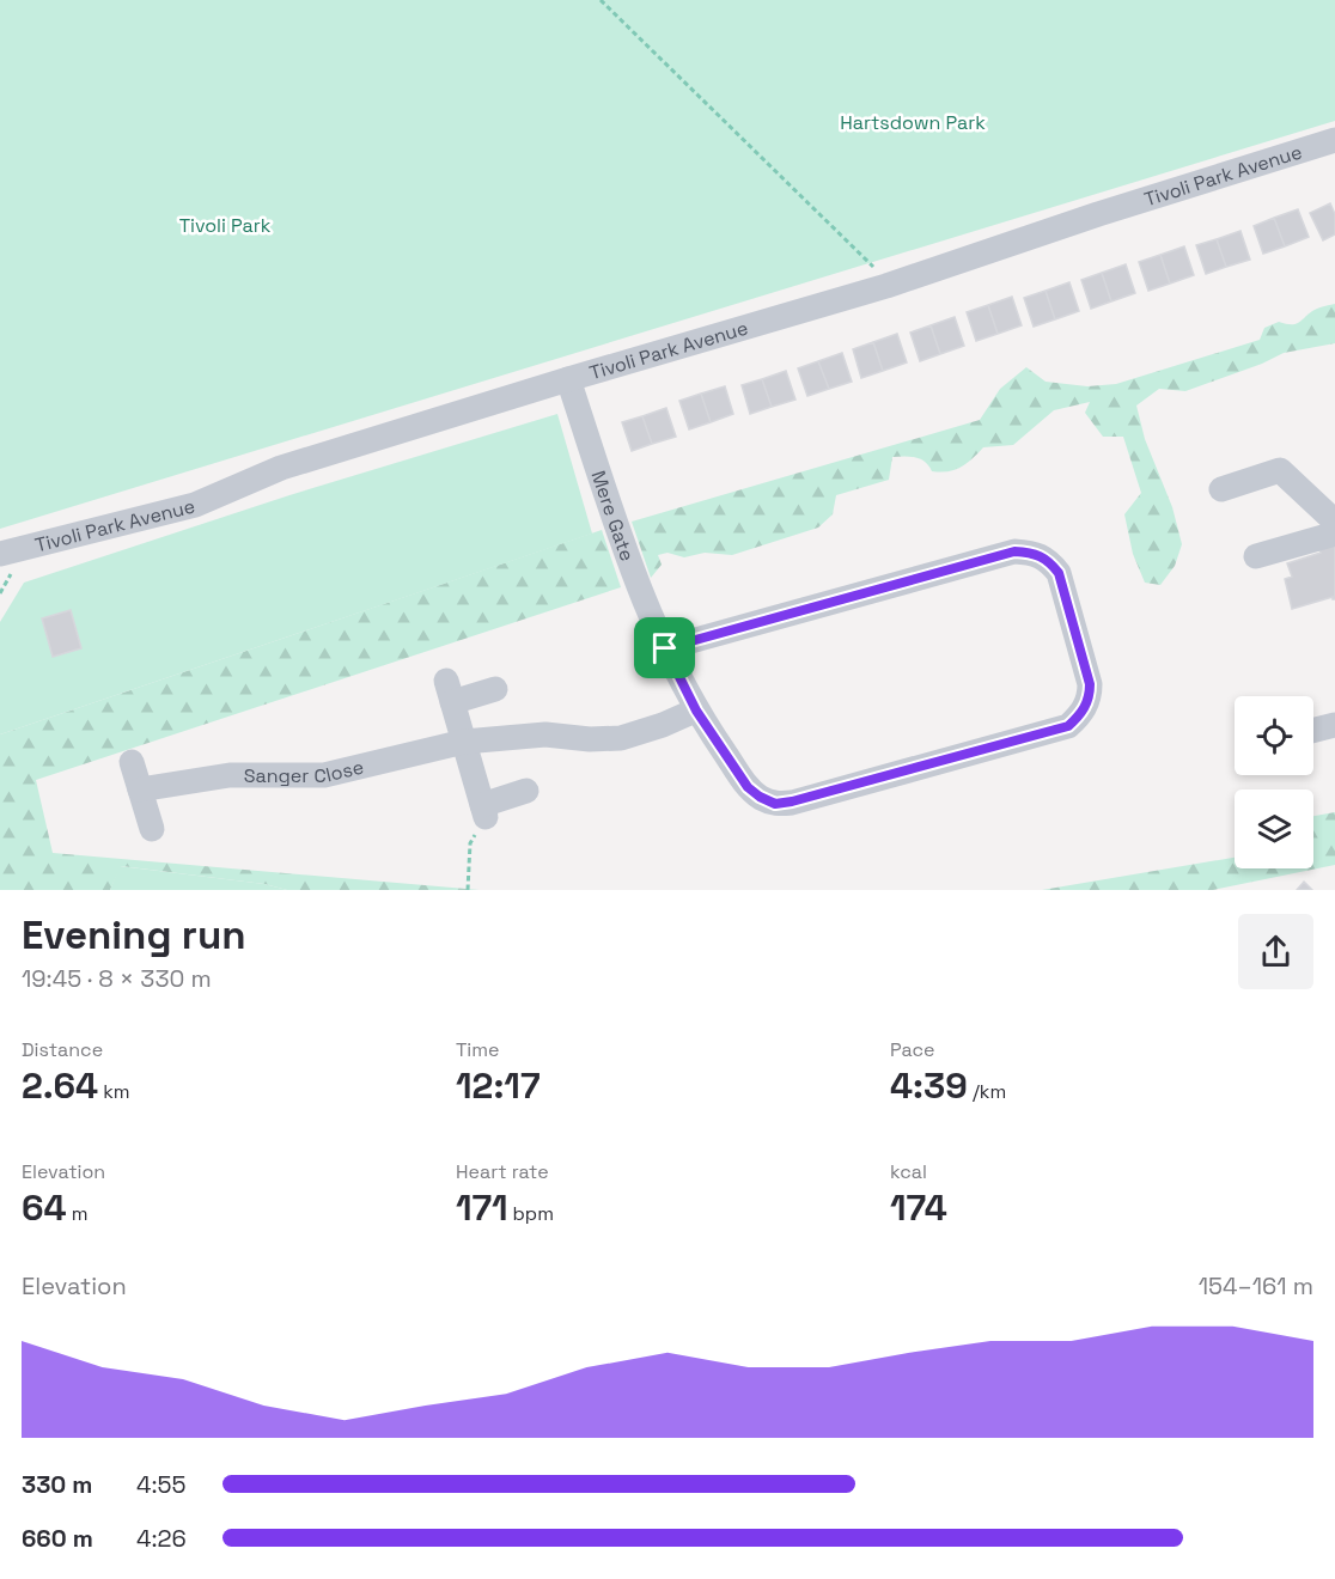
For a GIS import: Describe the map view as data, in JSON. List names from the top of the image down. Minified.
{"streets":{"street":["Tivoli Park Avenue","Mere Gate","Sanger Close"]},"crossings":[["Tivoli Park Avenue","Mere Gate"],["Mere Gate","Sanger Close"]],"parks":["Hartsdown Park","Tivoli Park"],"page":{"heading":["Evening run","19:45 · 8 × 330 m"],"stats":[["Distance","2.64 km"],["Time","12:17"],["Pace","4:39 /km"],["Elevation","64 m"],["Heart rate","171 bpm"],["kcal","174"]],"chart":["Elevation","154–161 m"],"list":[{"name":"330 m","note":"4:55"},{"name":"660 m","note":"4:26"}]}}
